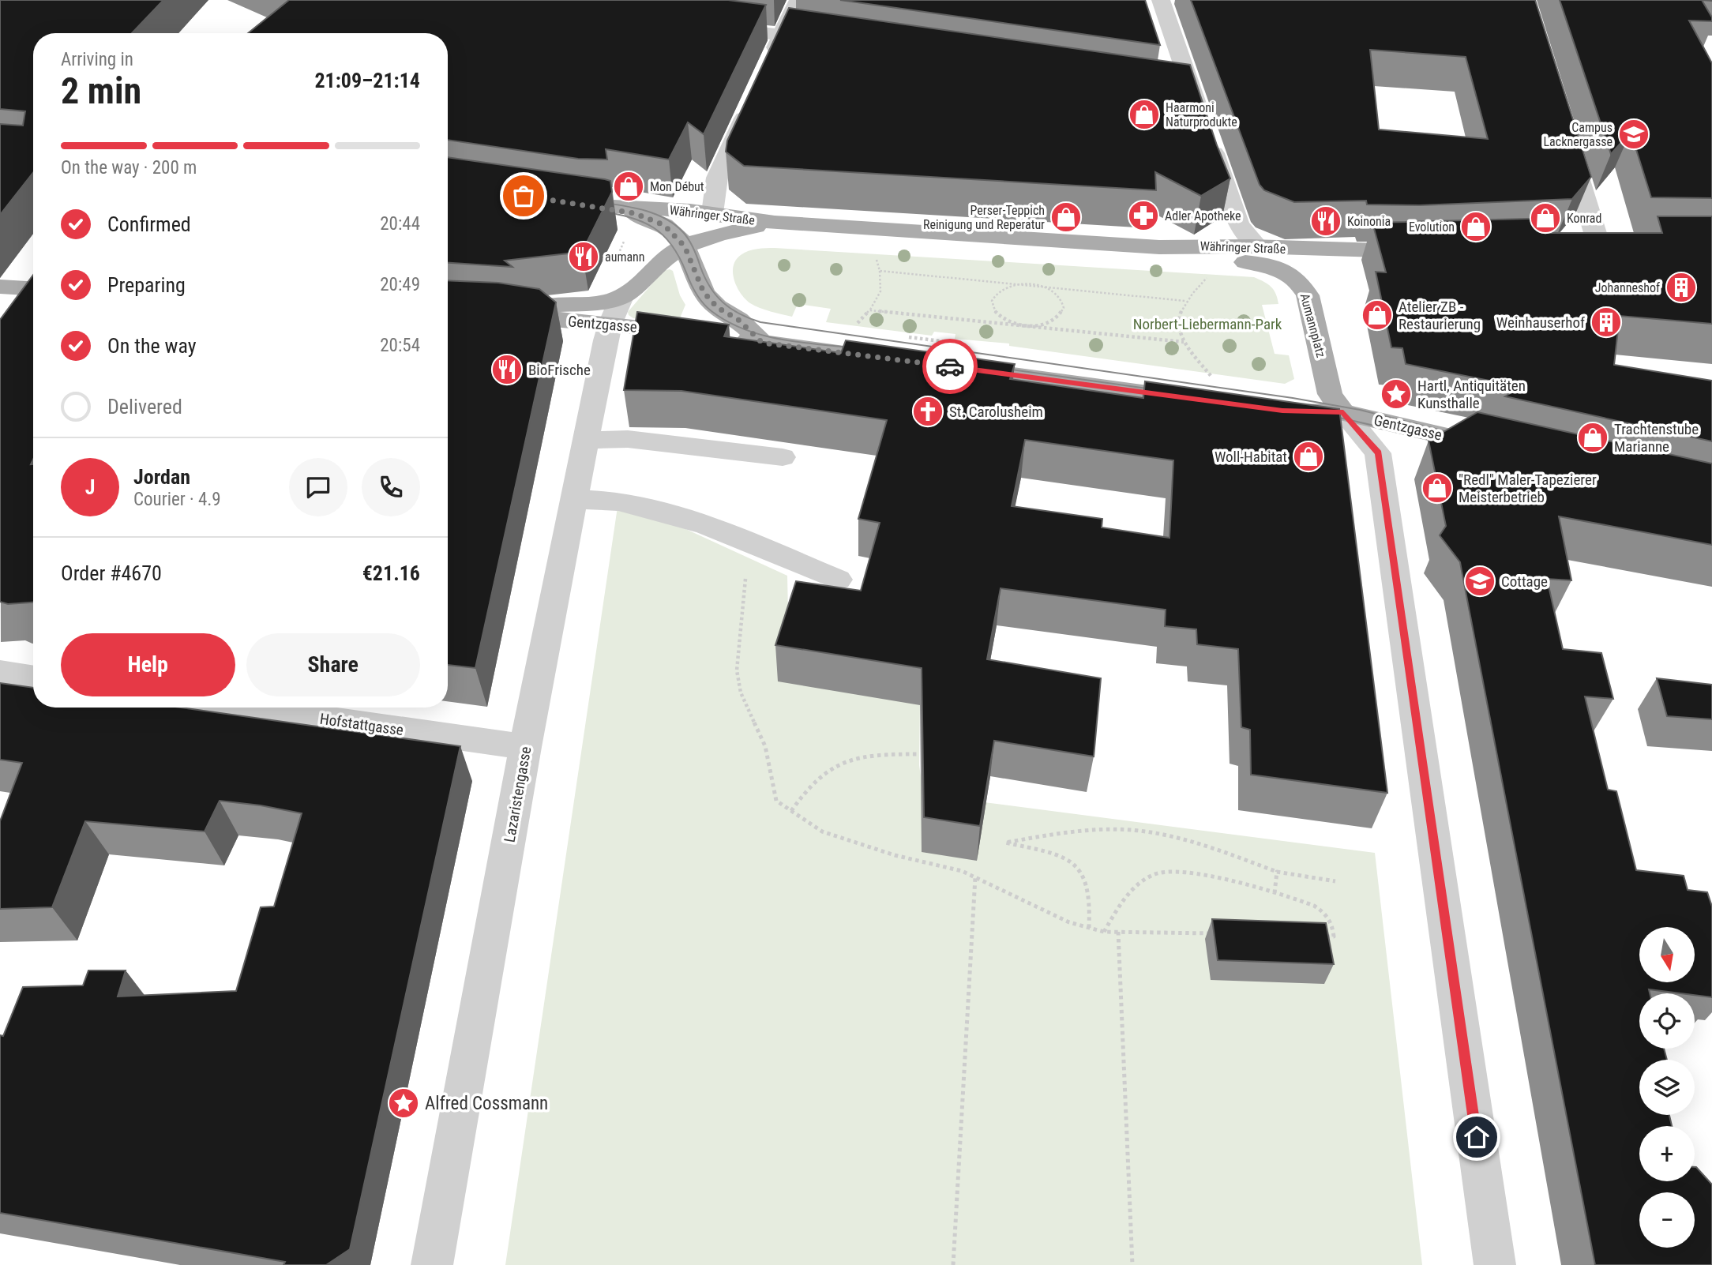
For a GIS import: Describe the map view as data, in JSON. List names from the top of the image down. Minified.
{"streets":{"main road":["Währinger Straße","Gentzgasse","Aumannplatz"],"street":["Hofstattgasse","Lazaristengasse"]},"crossings":[["Währinger Straße","Aumannplatz"],["Gentzgasse","Aumannplatz"],["Gentzgasse","Lazaristengasse"],["Hofstattgasse","Lazaristengasse"]],"parks":["Norbert-Liebermann-Park"],"places":{"shop":["Haarmoni Naturprodukte","Mon Début","Perser-Teppich Reinigung und Reperatur","Konrad","Evolution","Atelier ZB - Restaurierung","Trachtenstube Marianne","Woll-Habitat","\"Redl\" Maler-Tapezierer Meisterbetrieb"],"school or university":["Campus Lacknergasse","Cottage"],"pharmacy":["Adler Apotheke"],"restaurant":["Koinonia","aumann","BioFrische"],"building":["Johanneshof","Weinhauserhof"],"place":["Hartl, Antiquitäten Kunsthalle","Alfred Cossmann"],"church":["St. Carolusheim"]},"north":"bottom","page":{"heading":["2 min","Arriving in","21:09–21:14"],"panel":["Jordan","Courier · 4.9","Order #4670","€21.16"],"bar":"On the way · 200 m","list":[["Confirmed","20:44"],["Preparing","20:49"],["On the way","20:54"],"Delivered"],"round":"J","buttons":["Help","Share"],"map_buttons":["+","−"]}}
